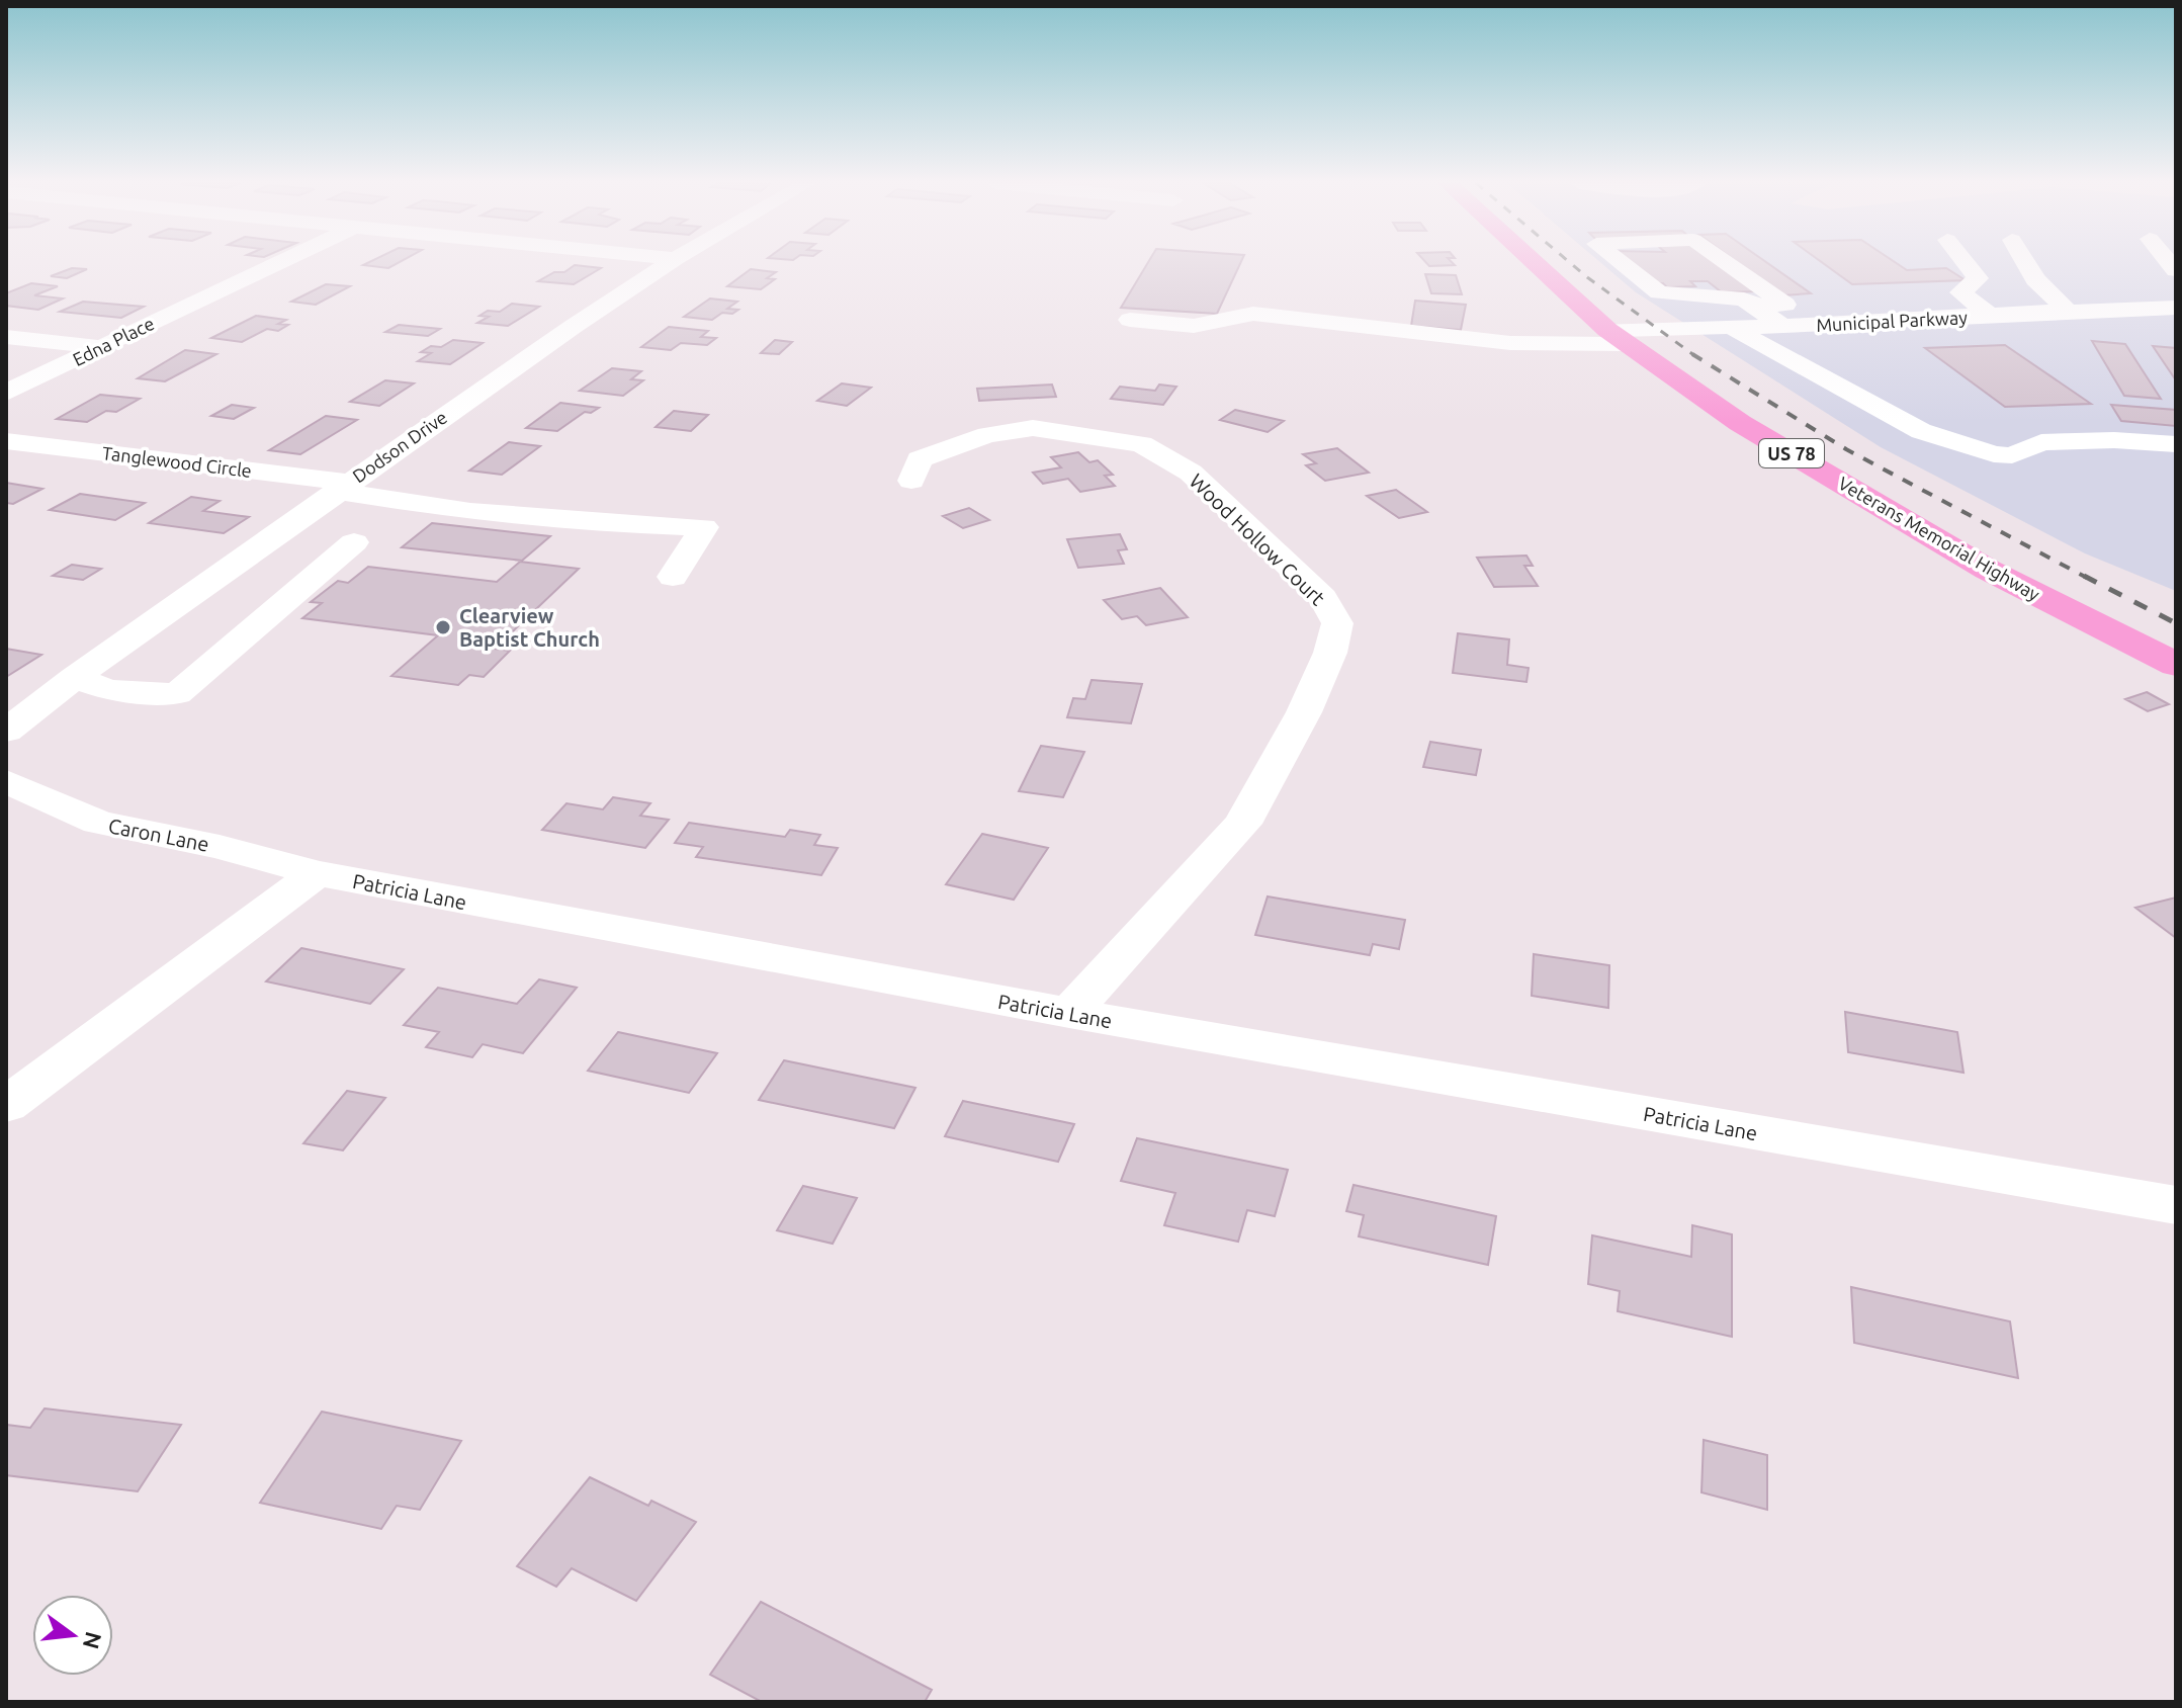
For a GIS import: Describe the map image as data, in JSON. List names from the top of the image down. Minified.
{"streets":{"main road":["US 78","Veterans Memorial Highway"],"street":["Municipal Parkway","Edna Place","Dodson Drive","Tanglewood Circle","Wood Hollow Court","Caron Lane","Patricia Lane"]},"crossings":[["Municipal Parkway","Veterans Memorial Highway"],["Dodson Drive","Tanglewood Circle"],["Wood Hollow Court","Patricia Lane"],["Caron Lane","Patricia Lane"]],"places":["Clearview Baptist Church"],"north":"right"}
